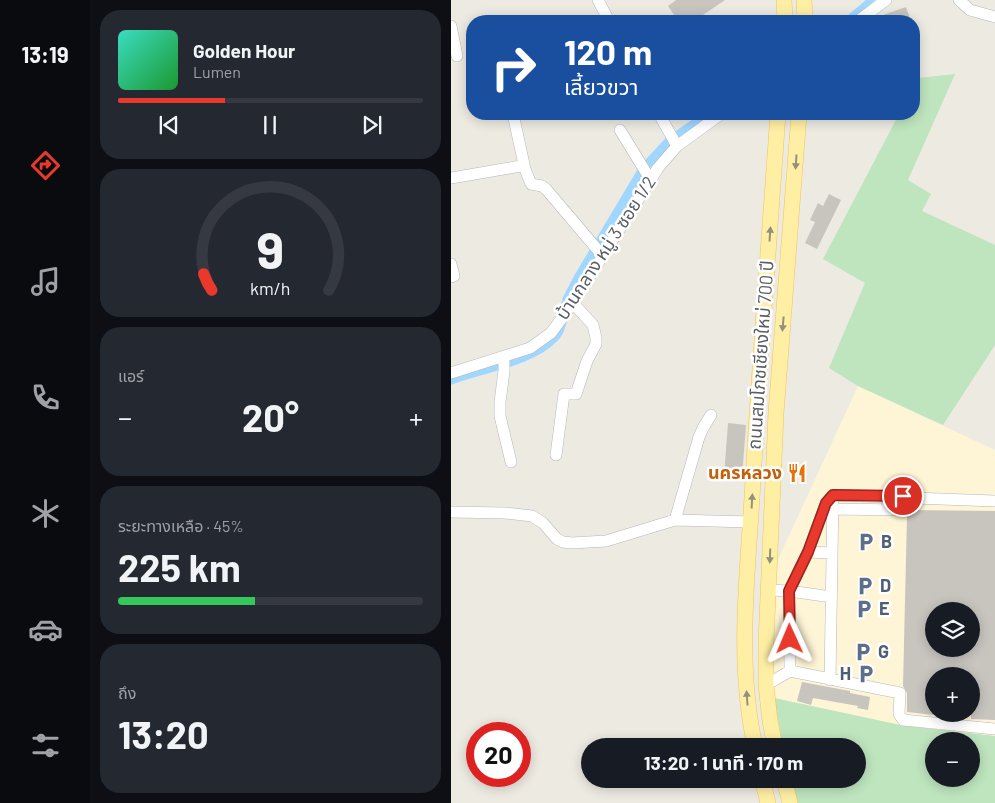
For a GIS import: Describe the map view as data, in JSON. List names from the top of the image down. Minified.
{"streets":{"main road":["ถนนสมโภชเชียงใหม่ 700 ปี"],"street":["บ้านกลาง หมู่ 3 ซอย 1/2"]},"places":{"restaurant":["นครหลวง"],"parking":["B","D","E","G","H"]},"page":{"tabs":"13:19","turn":["120 m","เลี้ยวขวา"],"song":["Golden Hour","Lumen"],"tile":["แอร์",["ระยะทางเหลือ · 45%","225 km"],["ถึง","13:20"]],"heat":["−","20°","+"],"map_buttons":["+","−"],"limit":"20","trip":"13:20 · 1 นาที · 170 m","gauge":["9","km/h"]}}
